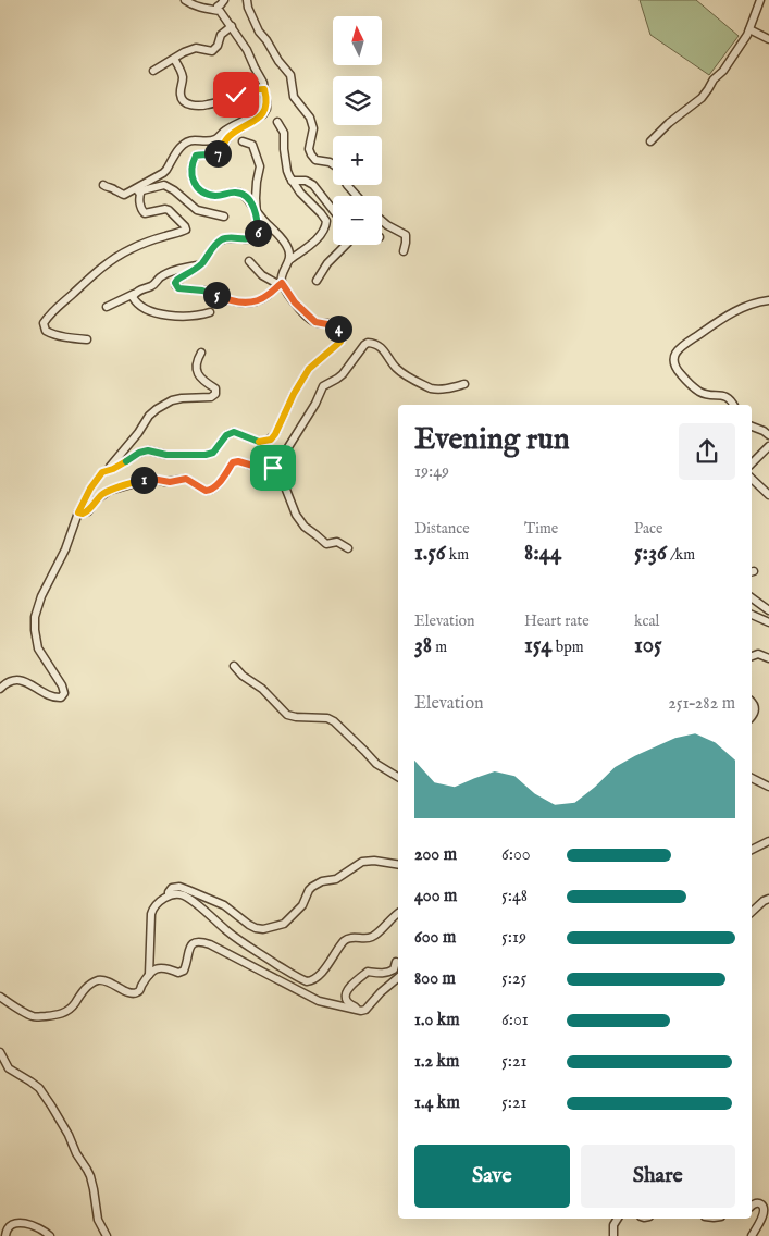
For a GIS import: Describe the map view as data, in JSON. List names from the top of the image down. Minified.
{"north":"top","page":{"map_buttons":["+","−"],"pins":["7","6","5","4","1"],"heading":["Evening run","19:49"],"stats":[["Distance","1.56 km"],["Time","8:44"],["Pace","5:36 /km"],["Elevation","38 m"],["Heart rate","154 bpm"],["kcal","105"]],"chart":["Elevation","251–282 m"],"list":[{"name":"200 m","note":"6:00"},{"name":"400 m","note":"5:48"},{"name":"600 m","note":"5:19"},{"name":"800 m","note":"5:25"},{"name":"1.0 km","note":"6:01"},{"name":"1.2 km","note":"5:21"},{"name":"1.4 km","note":"5:21"}],"buttons":["Save","Share"]}}
